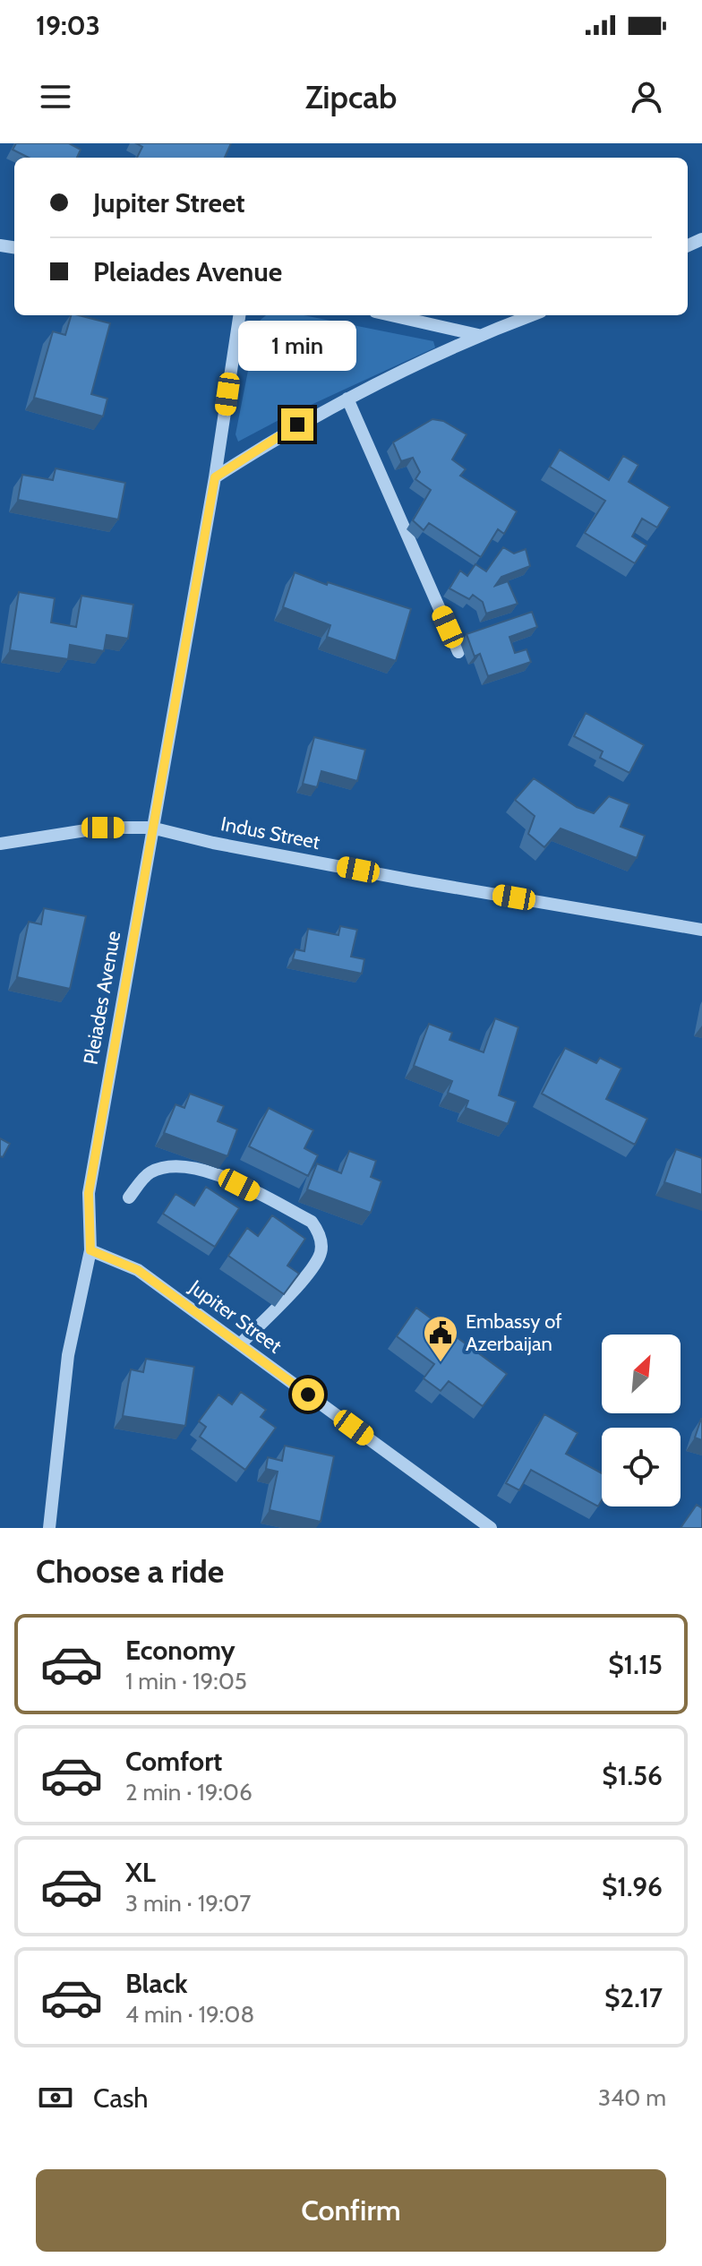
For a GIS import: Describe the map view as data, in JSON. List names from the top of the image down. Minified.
{"streets":{"street":["Indus Street","Pleiades Avenue","Jupiter Street"]},"crossings":[["Indus Street","Pleiades Avenue"],["Pleiades Avenue","Jupiter Street"]],"places":{"public building":["Embassy of Azerbaijan"]},"north":"top right","page":{"status":"19:03","header":"Zipcab","banner":["Jupiter Street","Pleiades Avenue"],"bubble":"1 min","heading":"Choose a ride","list":[{"name":"Economy","note":"1 min · 19:05","value":"$1.15"},{"name":"Comfort","note":"2 min · 19:06","value":"$1.56"},{"name":"XL","note":"3 min · 19:07","value":"$1.96"},{"name":"Black","note":"4 min · 19:08","value":"$2.17"}],"pay":["Cash","340 m"],"buttons":"Confirm"}}
